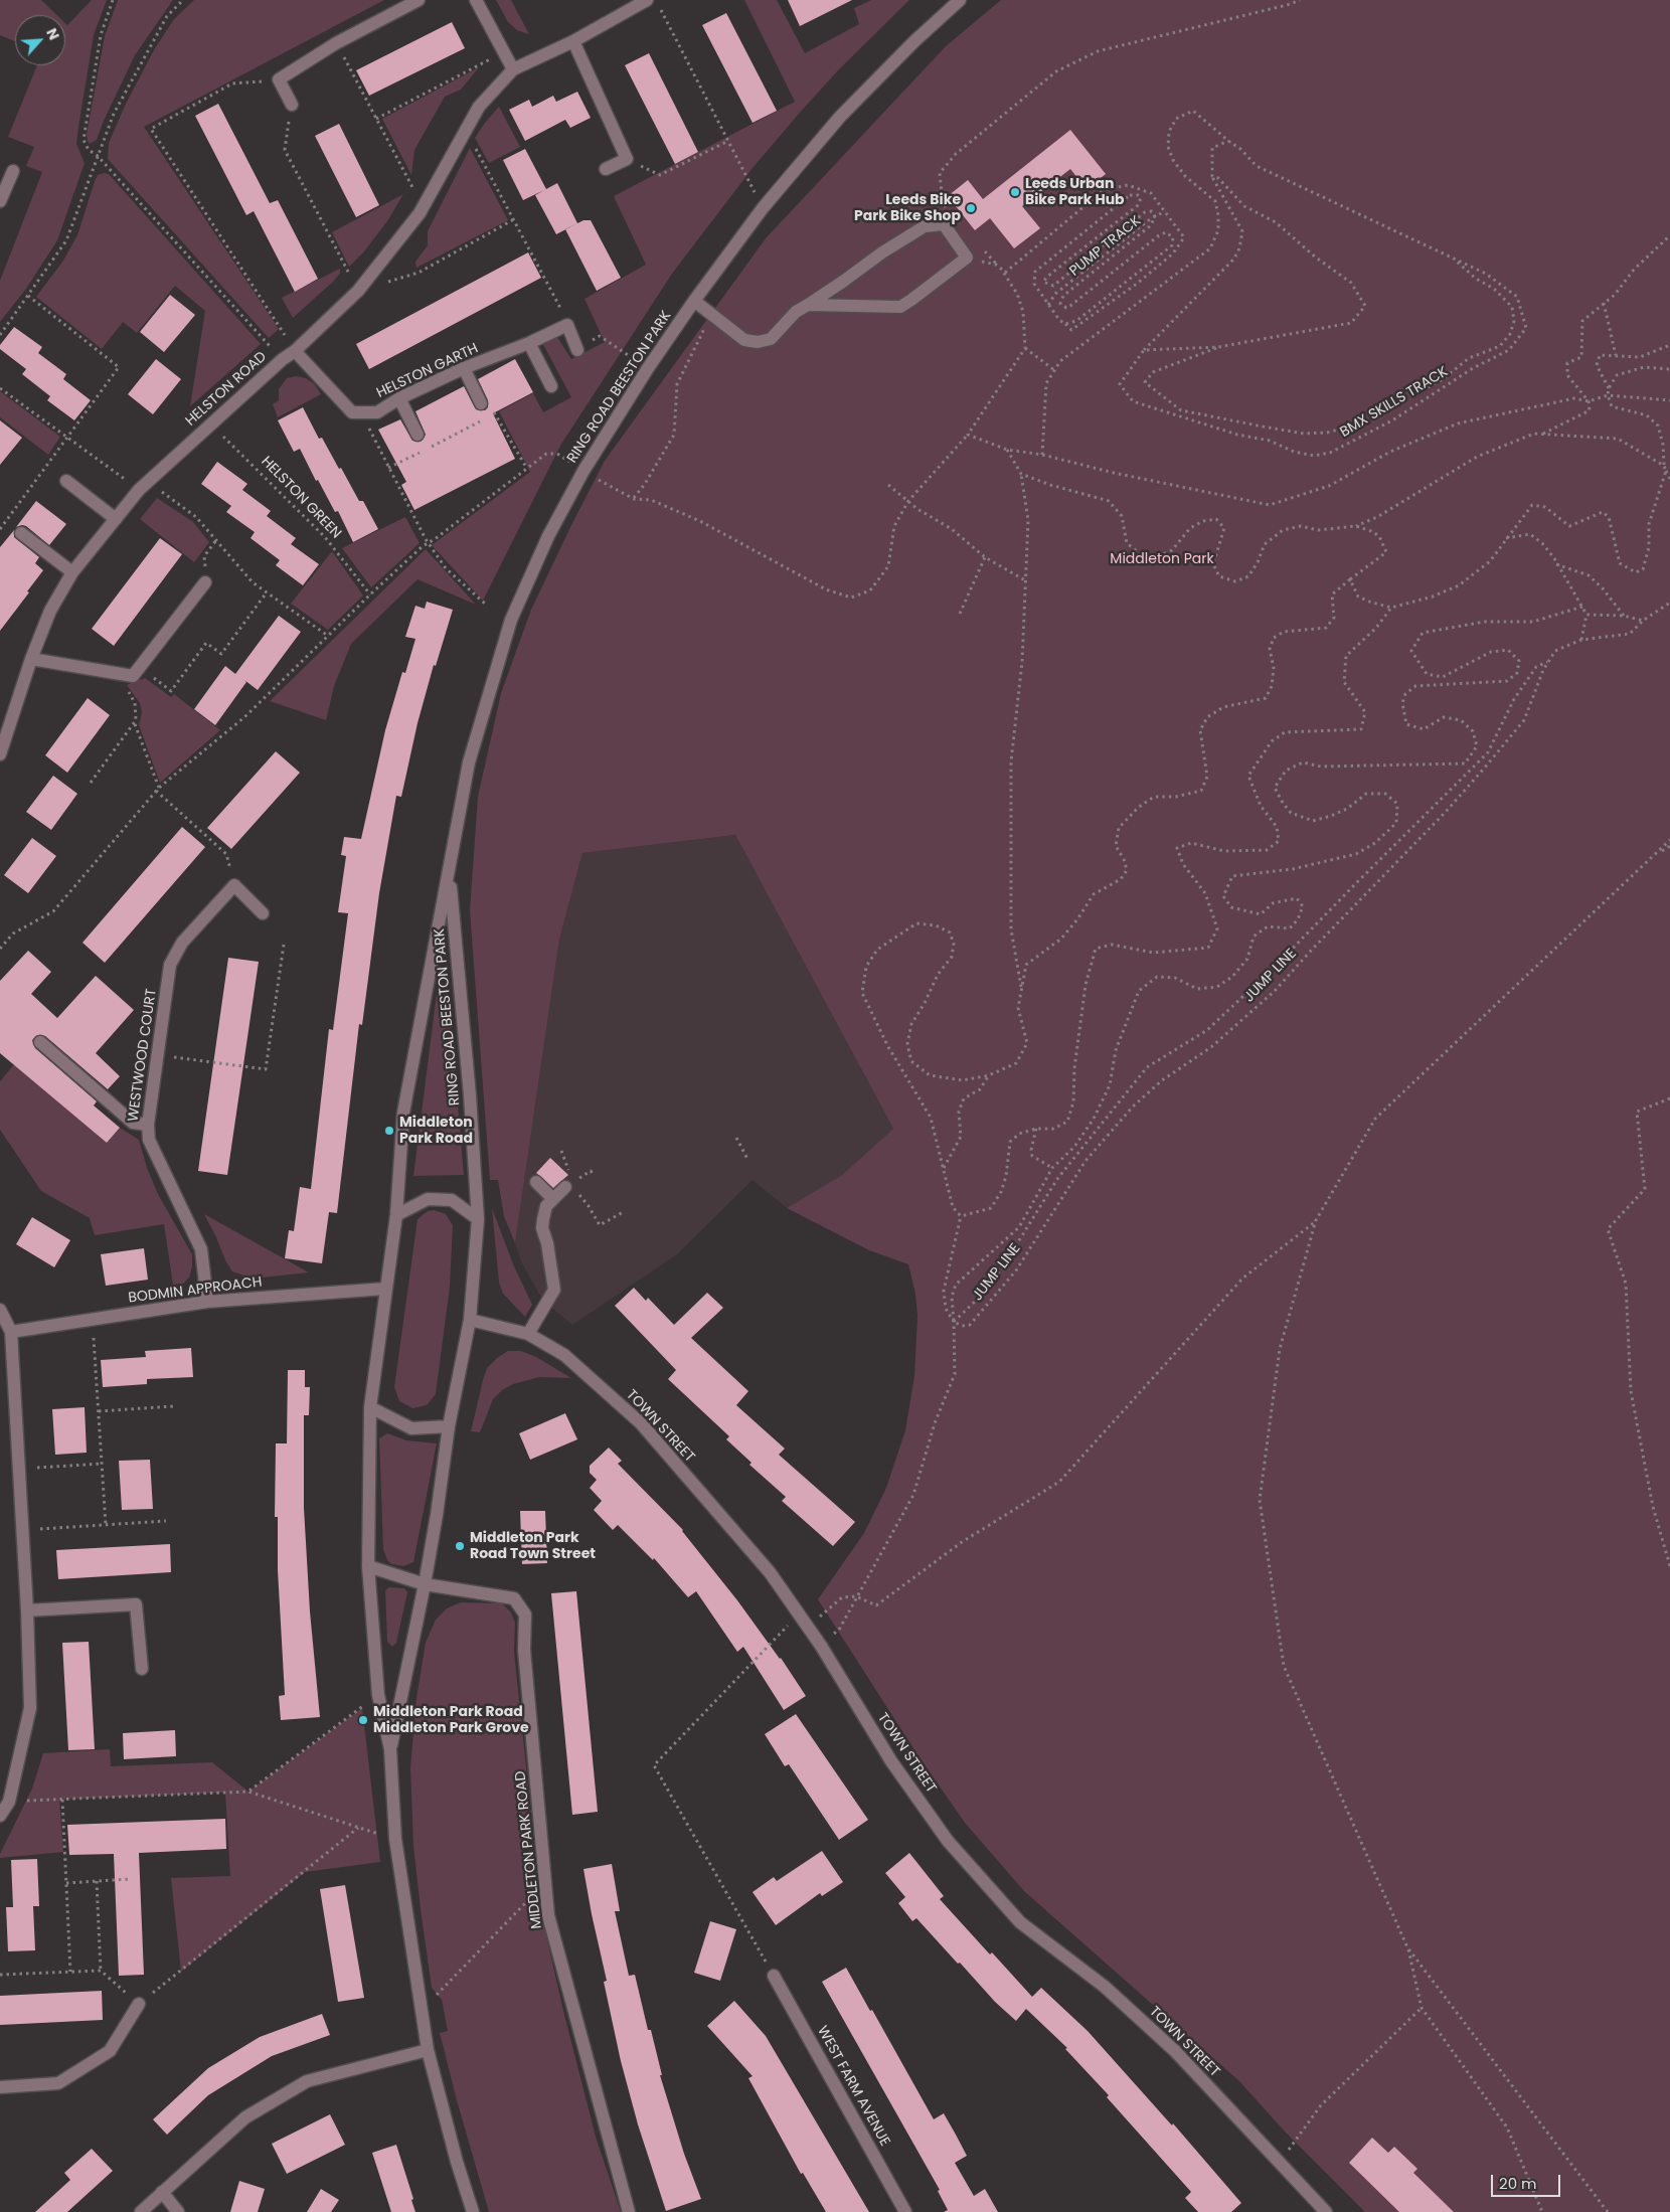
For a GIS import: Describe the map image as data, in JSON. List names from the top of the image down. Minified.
{"streets":{"street":["HELSTON GARTH","RING ROAD BEESTON PARK","HELSTON ROAD","WESTWOOD COURT","BODMIN APPROACH","TOWN STREET","MIDDLETON PARK ROAD","WEST FARM AVENUE"],"path":["PUMP TRACK","BMX SKILLS TRACK","HELSTON GREEN","JUMP LINE"]},"crossings":[["RING ROAD BEESTON PARK","BODMIN APPROACH"],["RING ROAD BEESTON PARK","TOWN STREET"],["HELSTON ROAD","HELSTON GREEN"],["WESTWOOD COURT","BODMIN APPROACH"]],"parks":["Middleton Park"],"places":["Leeds Urban Bike Park Hub","Leeds Bike Park Bike Shop","Middleton Park Road","Middleton Park Road Town Street","Middleton Park Road Middleton Park Grove"],"scale_bar":"20 m","north":"top right"}
